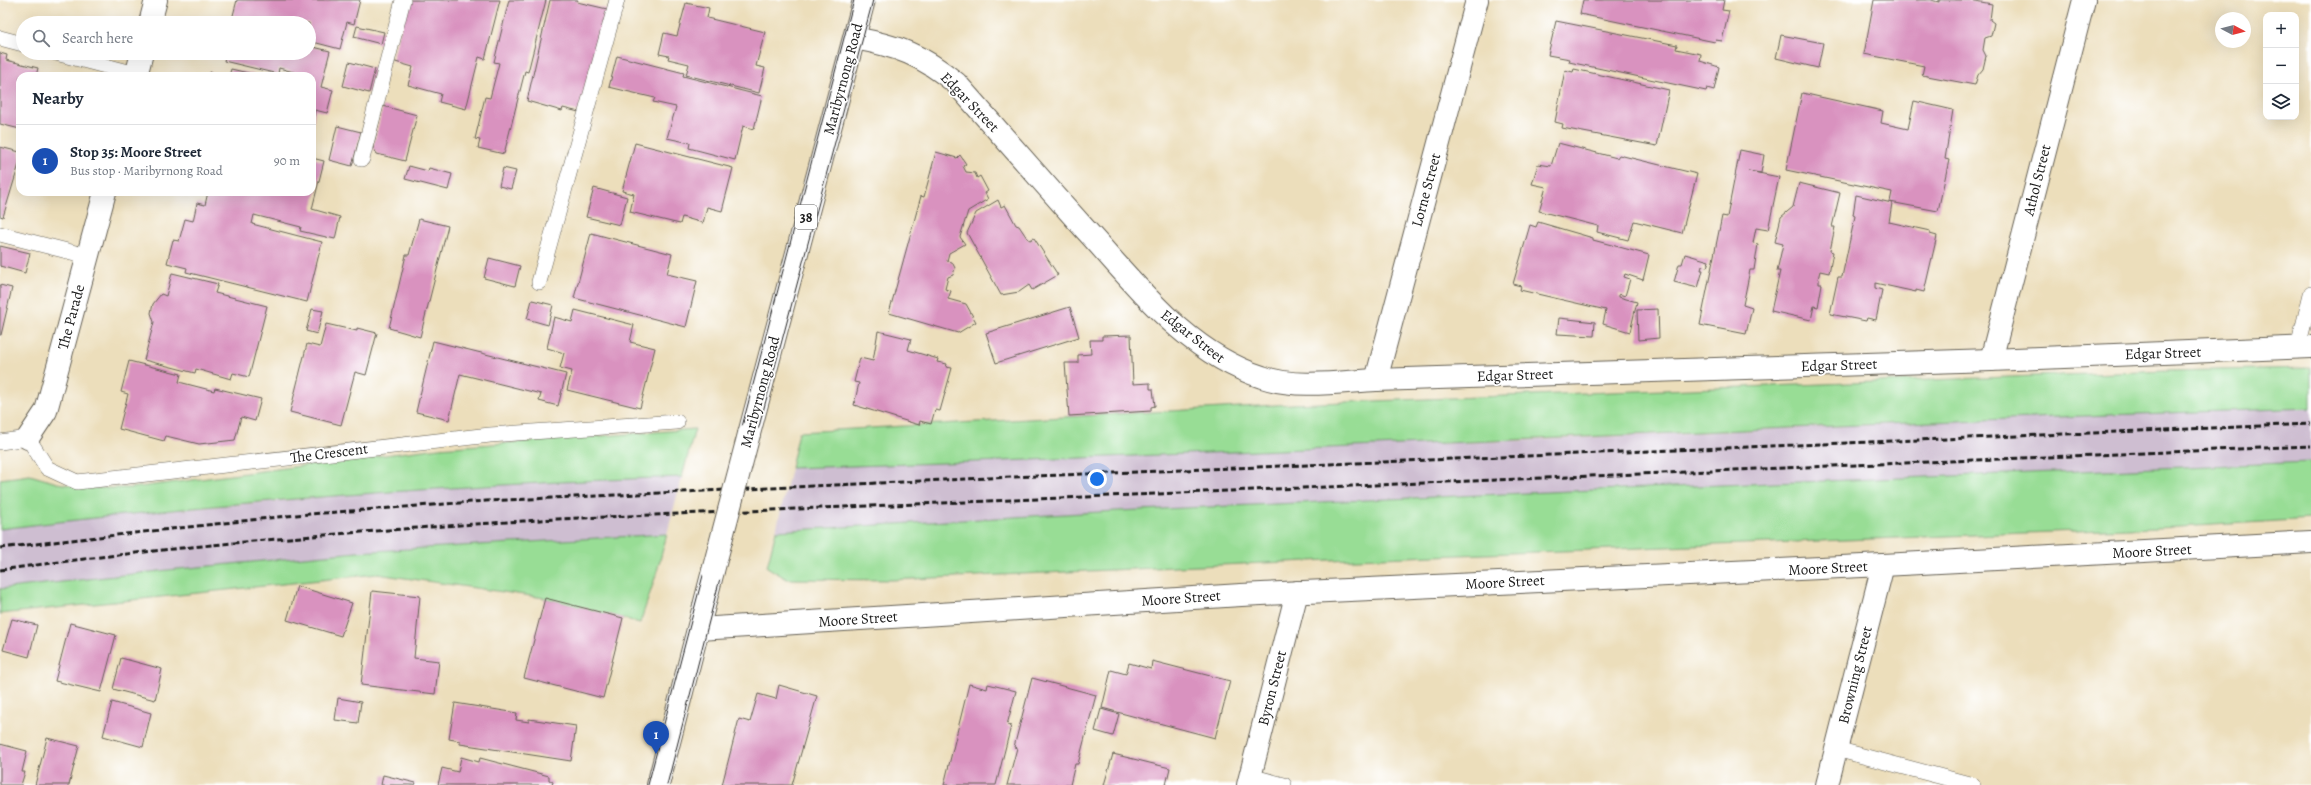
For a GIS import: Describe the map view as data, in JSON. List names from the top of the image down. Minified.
{"streets":{"street":["Maribyrnong Road","Edgar Street","Athol Street","Lorne Street","38","The Parade","Moore Street","Browning Street","Byron Street"],"lane":["The Crescent"]},"crossings":[["Maribyrnong Road","Edgar Street"],["Maribyrnong Road","Moore Street"],["Edgar Street","Athol Street"],["Edgar Street","Lorne Street"],["The Parade","The Crescent"],["Moore Street","Browning Street"],["Moore Street","Byron Street"]],"north":"right","page":{"map_buttons":["+","−"],"search":"Search here","heading":"Nearby","list":[{"mark":"1","name":"Stop 35: Moore Street","note":"Bus stop · Maribyrnong Road","value":"90 m"}],"pins":"1"}}
